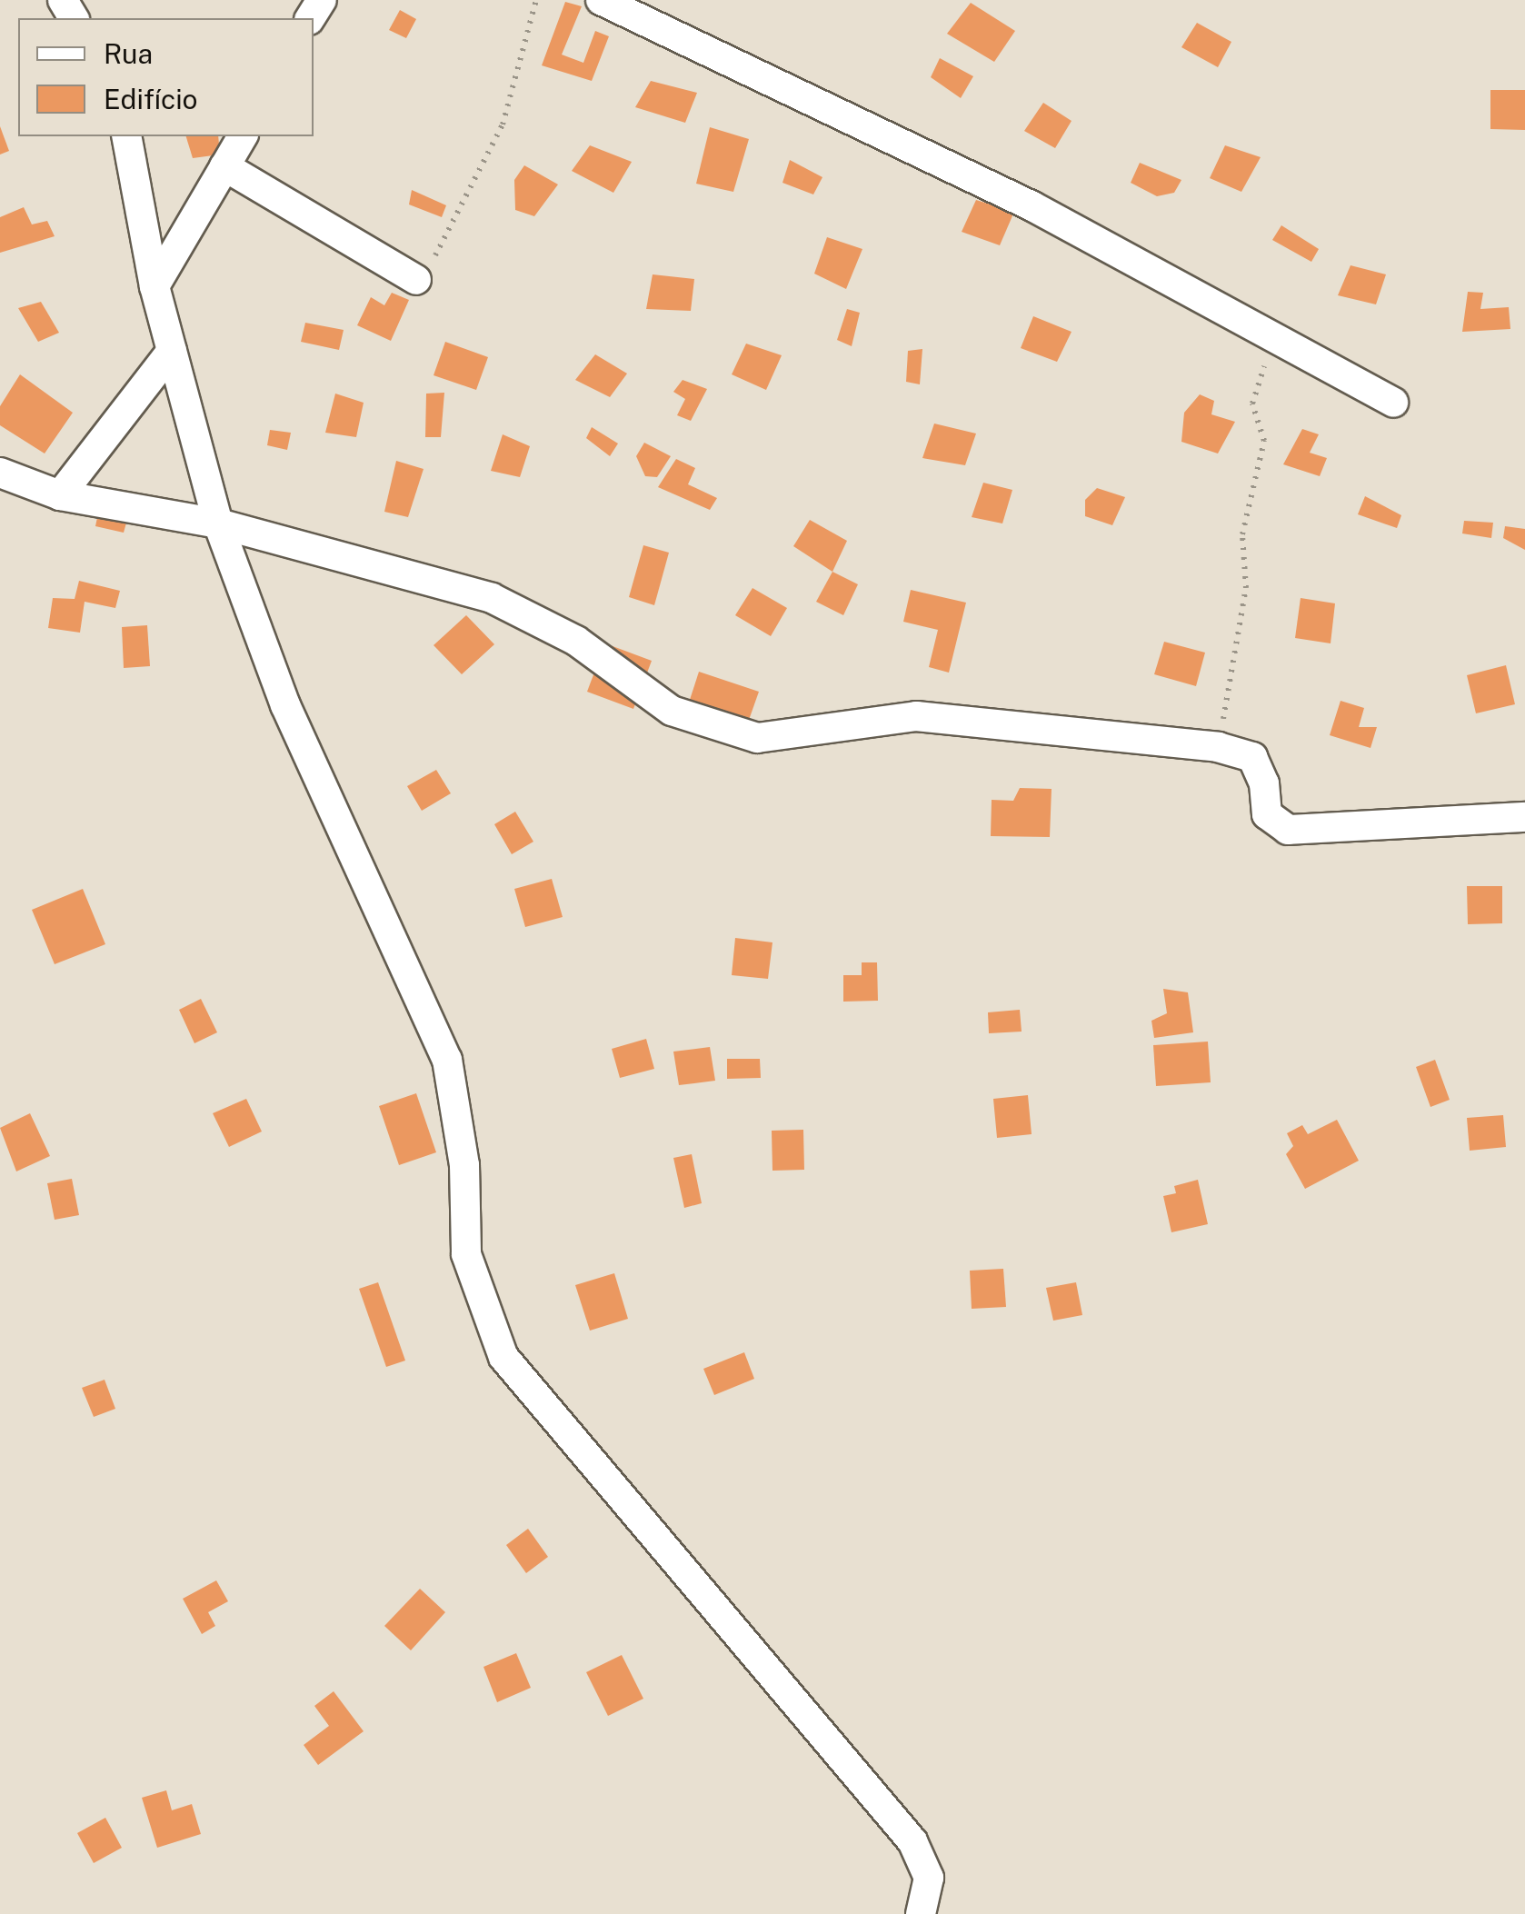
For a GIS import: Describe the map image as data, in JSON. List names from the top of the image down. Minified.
{"legend":["Rua","Edifício"]}
